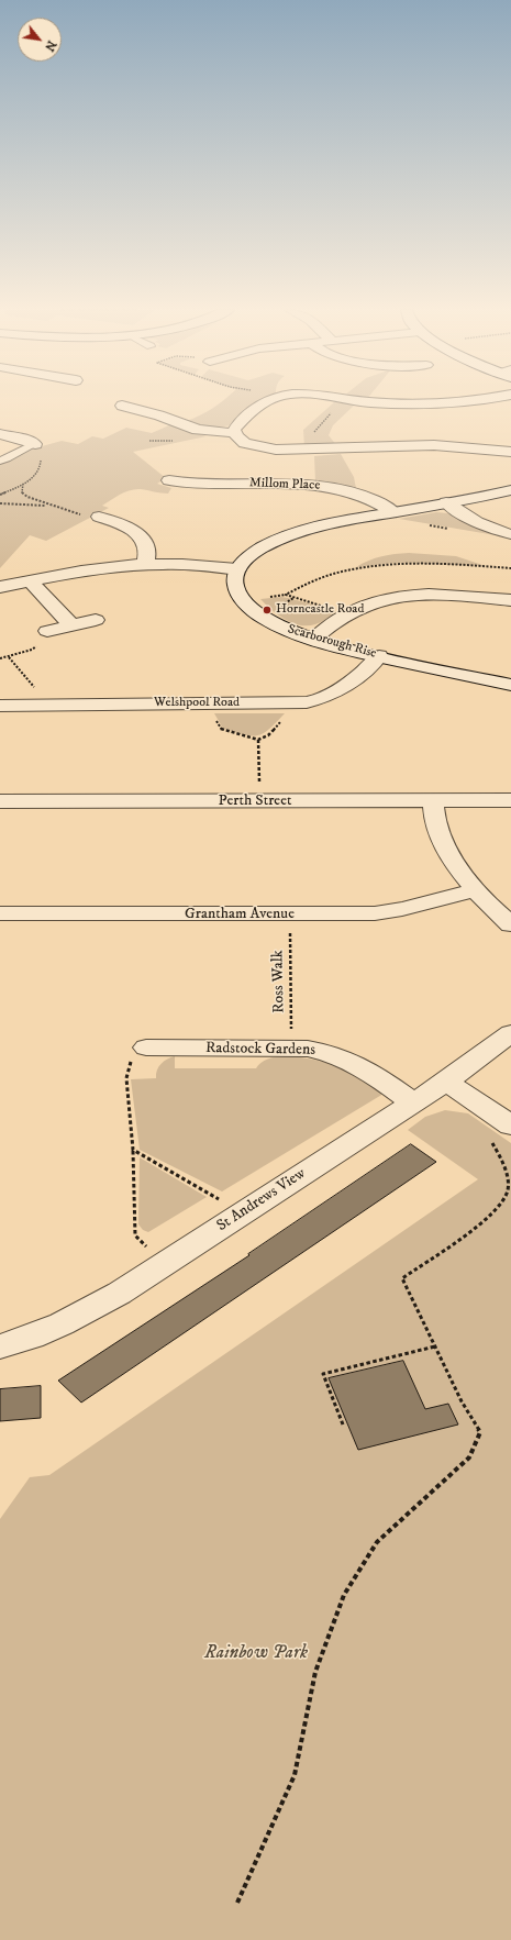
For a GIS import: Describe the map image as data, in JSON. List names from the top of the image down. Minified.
{"streets":{"street":["Millom Place","Scarborough Rise","Welshpool Road","Perth Street","Grantham Avenue","Radstock Gardens","St Andrews View"],"path":["Ross Walk"]},"crossings":[["Scarborough Rise","Welshpool Road"],["Grantham Avenue","Ross Walk"],["Ross Walk","Radstock Gardens"],["Radstock Gardens","St Andrews View"]],"parks":["Rainbow Park"],"places":["Horncastle Road"],"north":"bottom right"}
